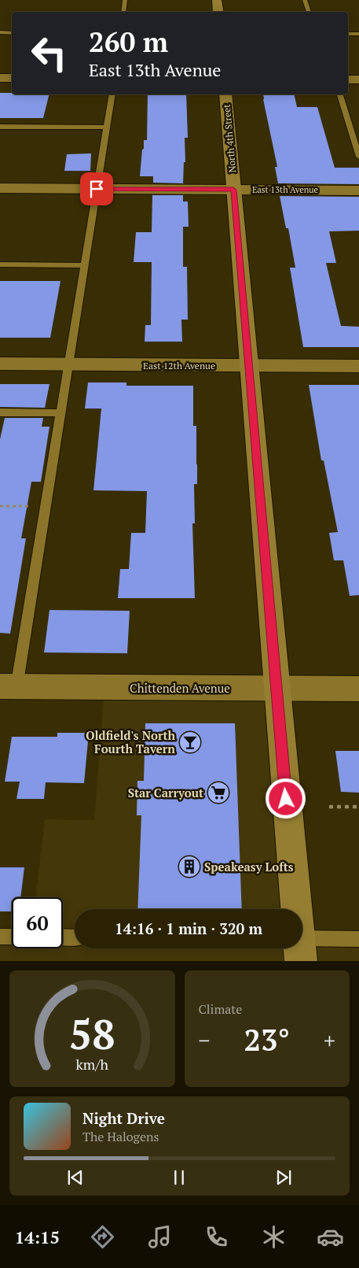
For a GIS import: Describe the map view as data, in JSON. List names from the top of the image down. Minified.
{"streets":{"main road":["North 4th Street"],"street":["East 13th Avenue","East 12th Avenue","Chittenden Avenue"]},"crossings":[["North 4th Street","East 13th Avenue"],["North 4th Street","East 12th Avenue"],["North 4th Street","Chittenden Avenue"]],"places":{"bar":["Oldfield's North Fourth Tavern"],"supermarket":["Star Carryout"],"building":["Speakeasy Lofts"]},"page":{"turn":["260 m","East 13th Avenue"],"limit":"60","trip":"14:16 · 1 min · 320 m","tile":"Climate","heat":["−","23°","+"],"song":["Night Drive","The Halogens"],"tabs":"14:15","gauge":["58","km/h"]}}
